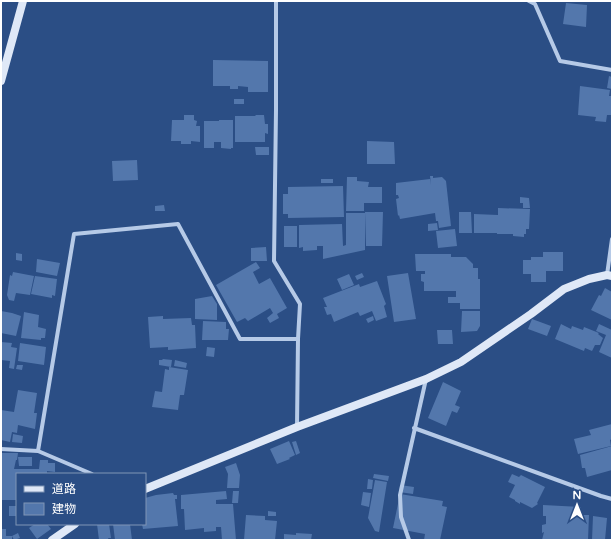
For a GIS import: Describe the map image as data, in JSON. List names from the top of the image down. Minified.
{"legend":["道路","建物"],"north":"top"}
